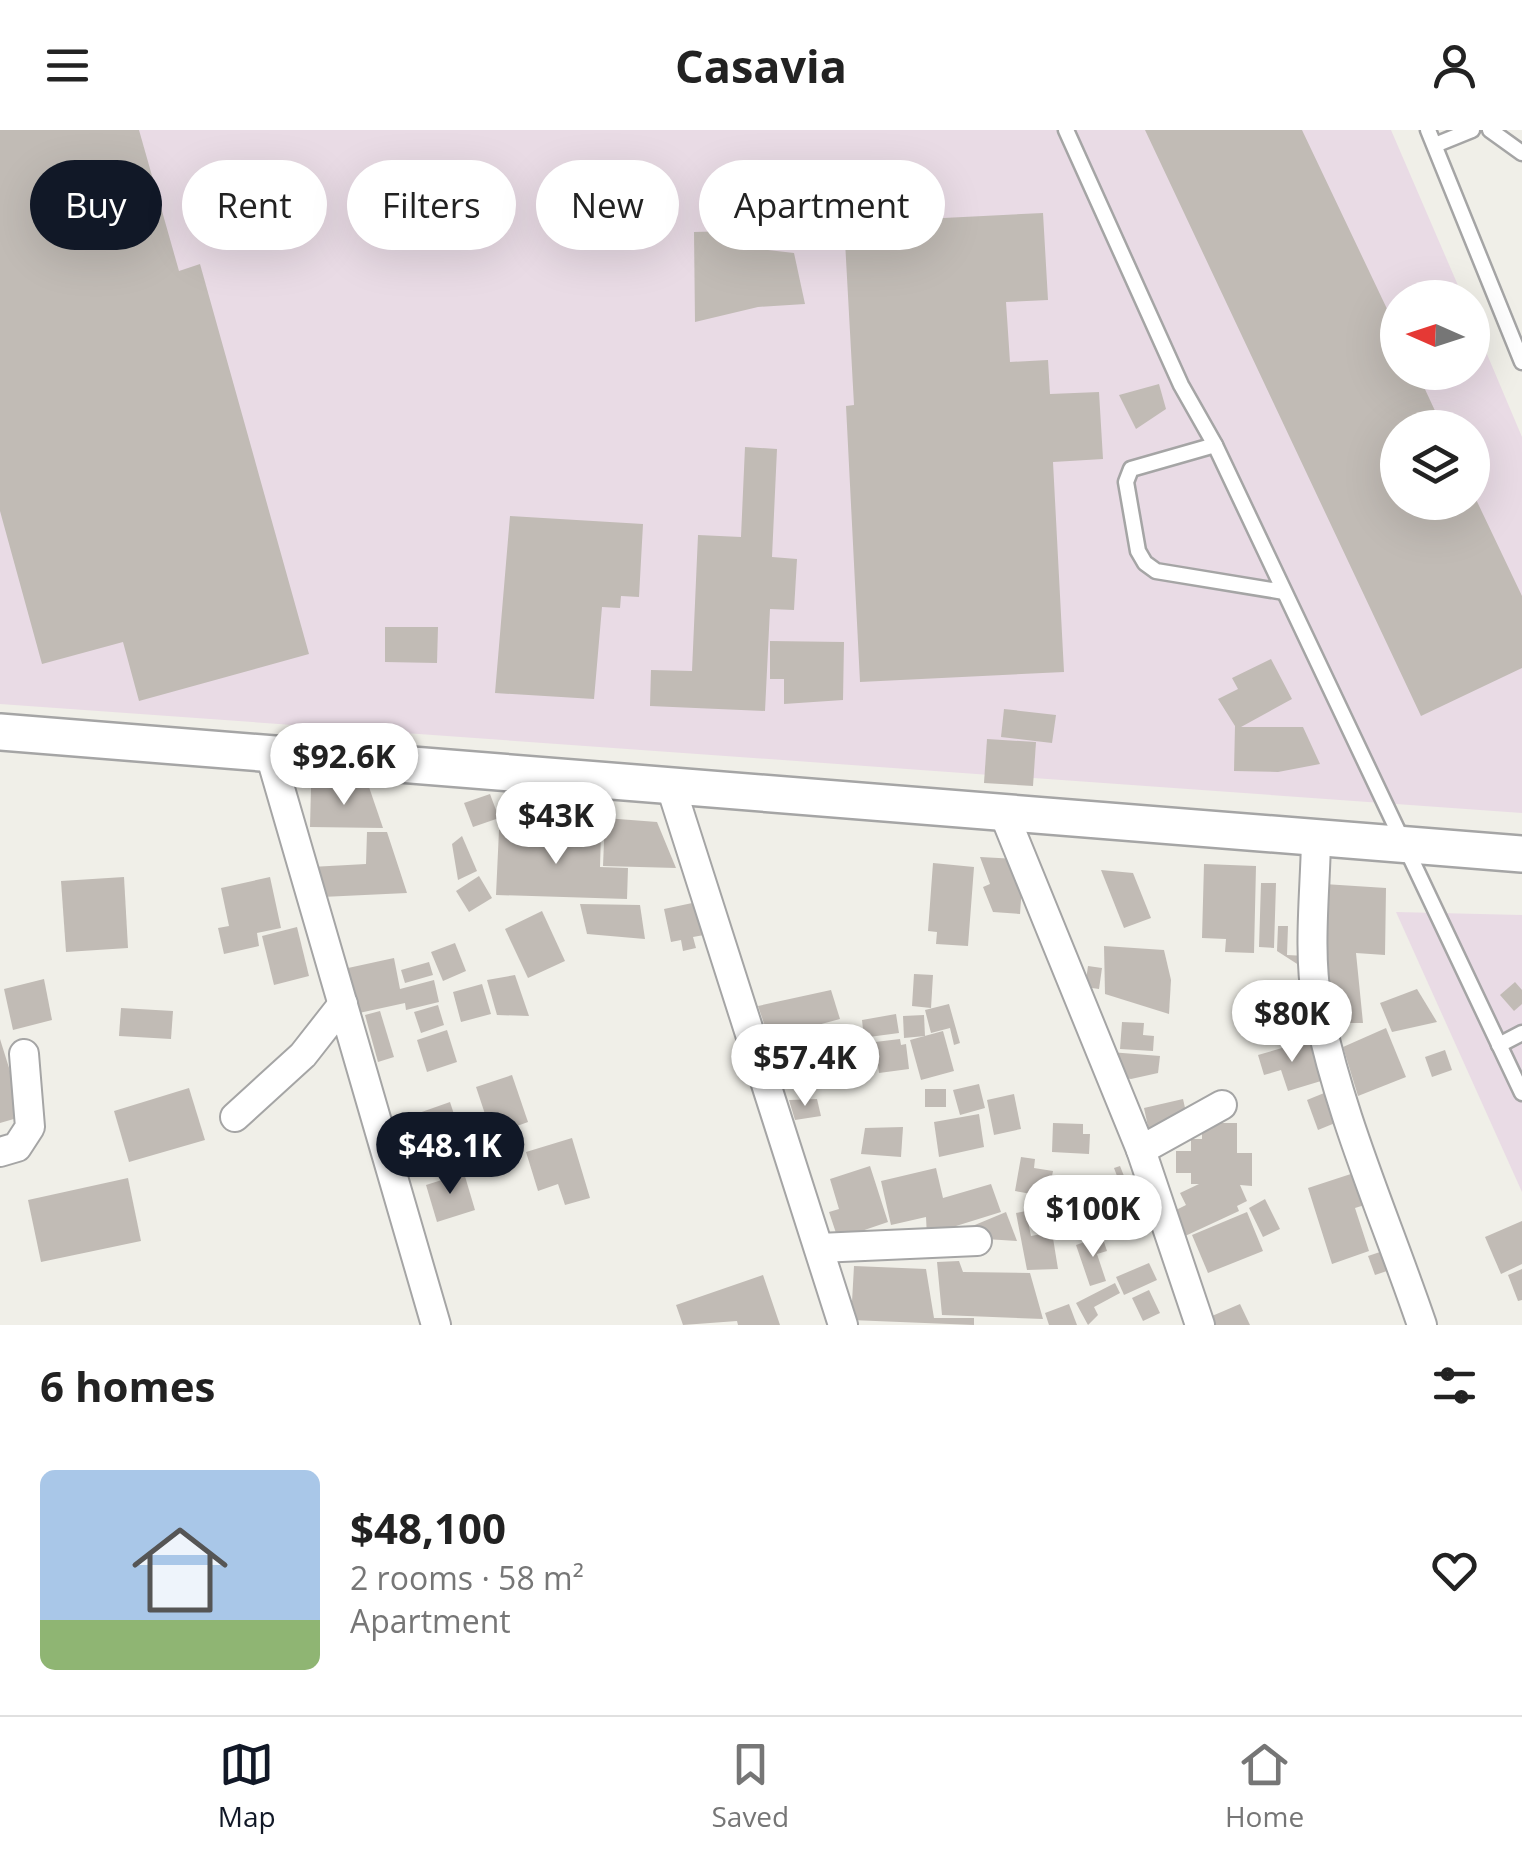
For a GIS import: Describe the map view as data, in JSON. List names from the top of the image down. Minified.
{"north":"left","page":{"header":"Casavia","chip":["Buy","Rent","Filters","New","Apartment"],"price":["$92.6K","$43K","$80K","$57.4K","$48.1K","$100K"],"heading":"6 homes","list":[{"name":"$48,100","note":"2 rooms · 58 m² · Apartment"}],"tabs":["Map","Saved","Home"]}}
